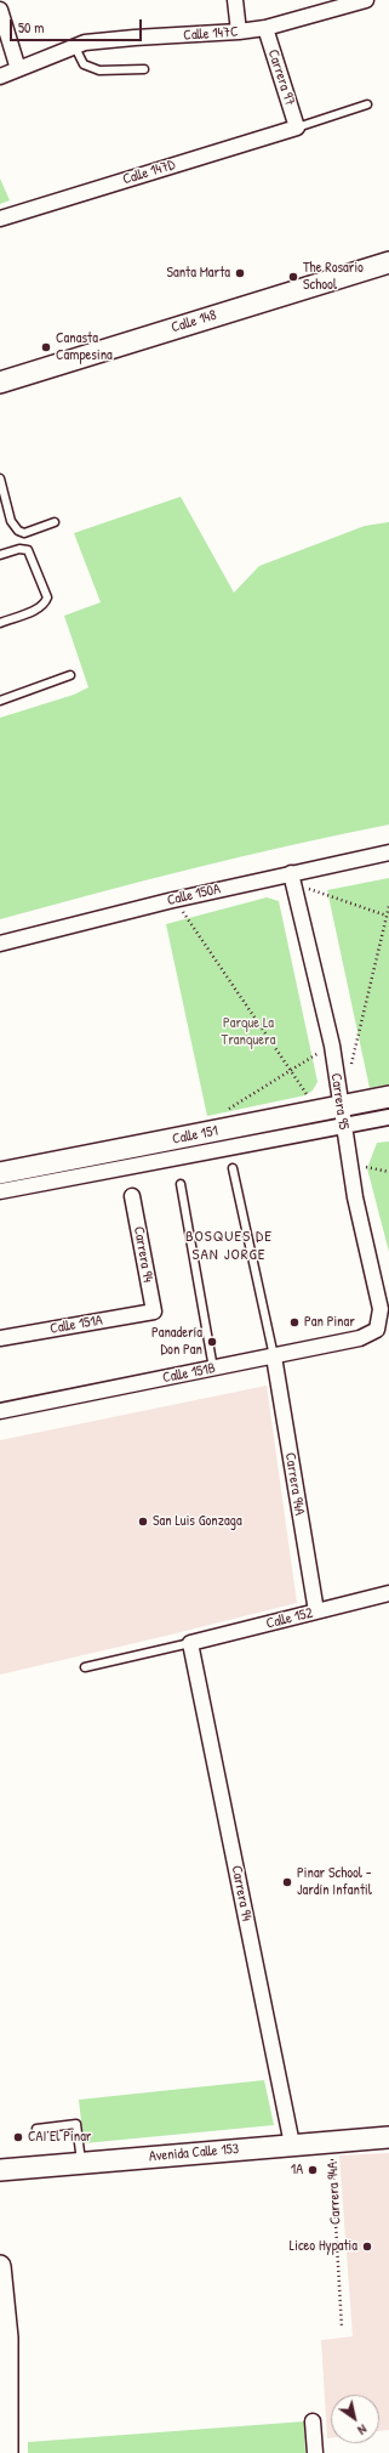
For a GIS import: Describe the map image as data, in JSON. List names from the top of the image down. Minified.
{"streets":{"street":["Calle 147C","Carrera 97","Calle 147D","Calle 148","Calle 150A","Carrera 95","Calle 151","Carrera 94","Calle 151A","Calle 151B","Carrera 94A","Calle 152","Avenida Calle 153"]},"crossings":[["Calle 147C","Carrera 97"],["Carrera 97","Calle 147D"],["Calle 150A","Carrera 95"],["Carrera 95","Calle 151"],["Carrera 95","Calle 151B"],["Carrera 94","Calle 151A"],["Carrera 94","Calle 152"],["Carrera 94","Avenida Calle 153"],["Calle 151B","Carrera 94A"],["Carrera 94A","Calle 152"]],"districts":["BOSQUES DE SAN JORGE"],"parks":["Parque La Tranquera"],"places":["Santa Marta","The Rosario School","Canasta Campesina","Pan Pinar","Panadería Don Pan","San Luis Gonzaga","Pinar School - Jardín Infantil","CAI El Pinar","1A","Liceo Hypatia"],"scale_bar":"50 m","north":"bottom right"}
